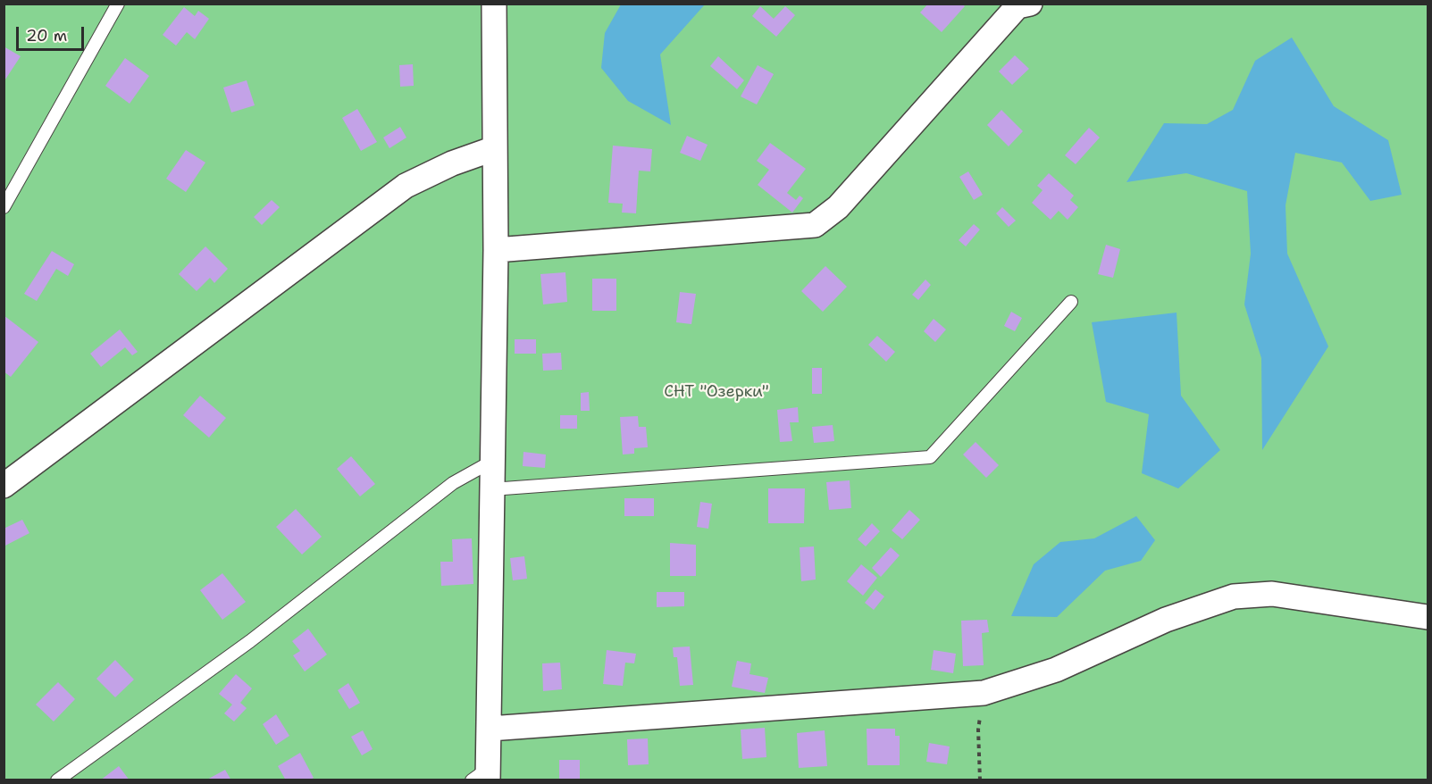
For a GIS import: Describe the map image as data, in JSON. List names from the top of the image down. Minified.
{"parks":["СНТ \"Озерки\""],"scale_bar":"20 m"}
